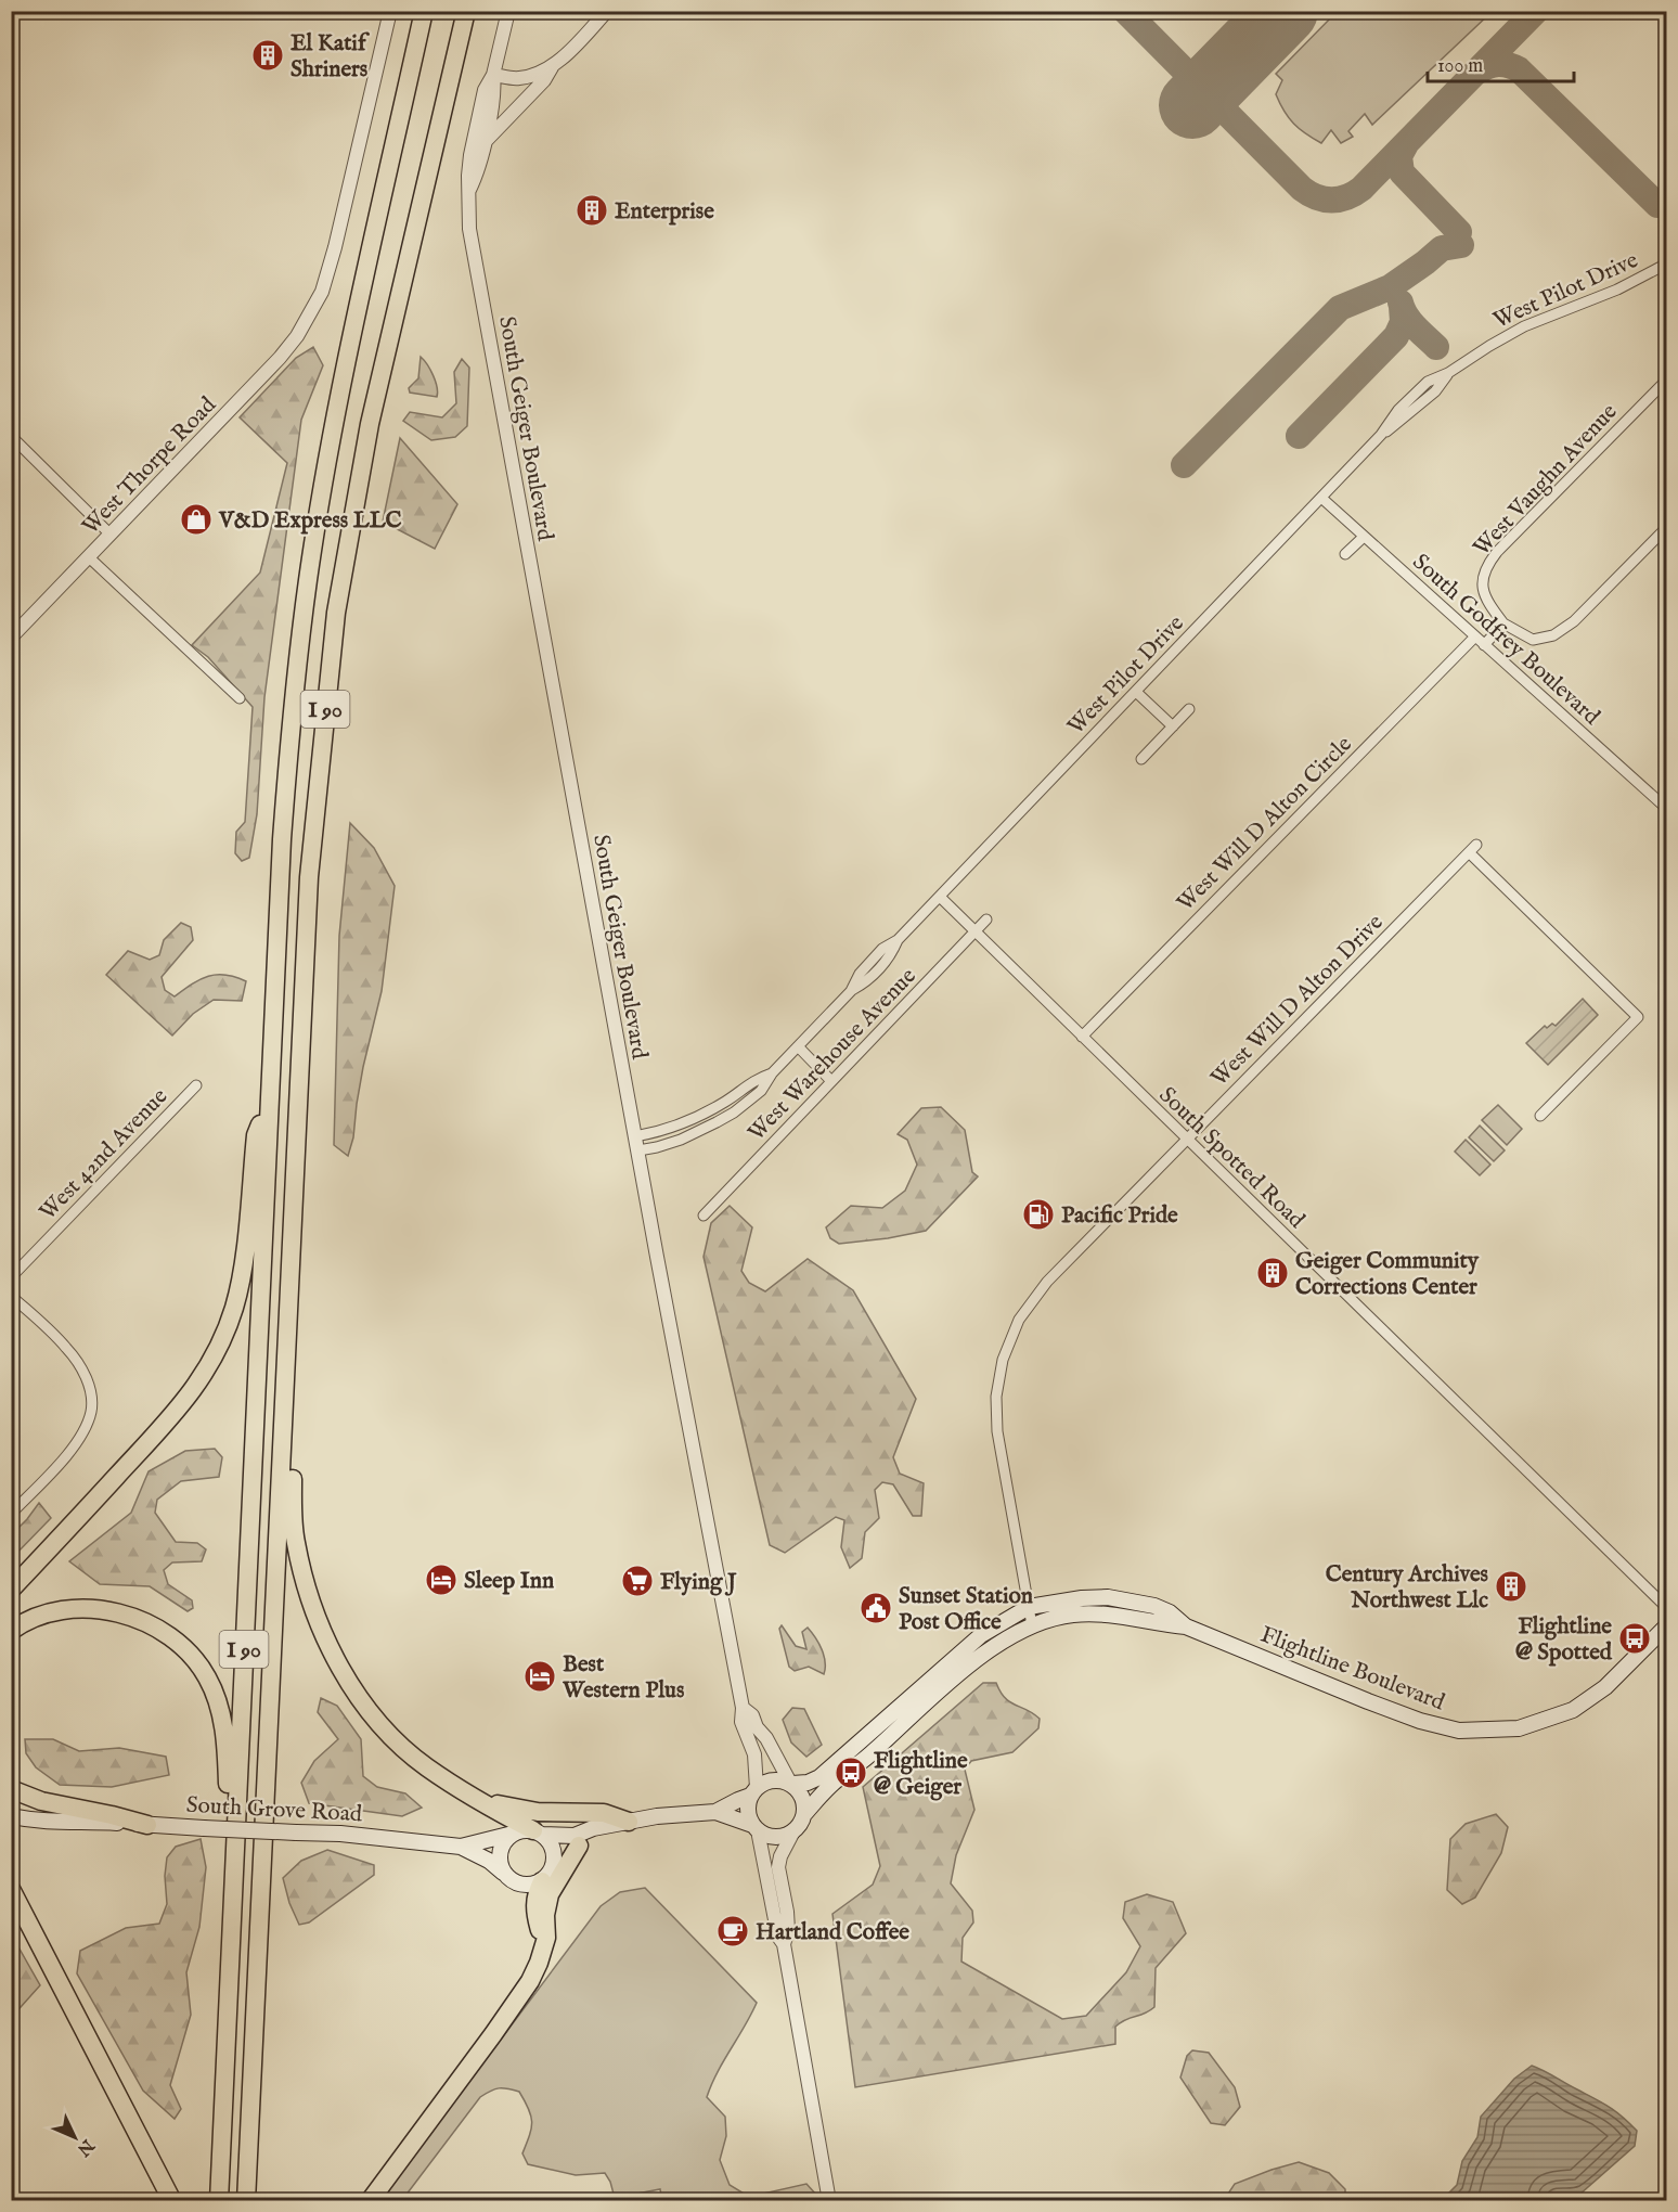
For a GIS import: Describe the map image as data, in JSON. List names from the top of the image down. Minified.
{"streets":{"highway":["I 90"],"main road":["Flightline Boulevard","South Grove Road"],"street":["West Pilot Drive","South Geiger Boulevard","West Thorpe Road","West Vaughn Avenue","South Godfrey Boulevard","West Will D Alton Circle","West Will D Alton Drive","West Warehouse Avenue","West 42nd Avenue","South Spotted Road"]},"crossings":[["West Pilot Drive","South Geiger Boulevard"],["West Pilot Drive","South Godfrey Boulevard"],["West Pilot Drive","South Spotted Road"],["South Geiger Boulevard","Flightline Boulevard"],["South Godfrey Boulevard","West Will D Alton Circle"],["West Will D Alton Circle","South Spotted Road"],["West Will D Alton Drive","South Spotted Road"],["West Will D Alton Drive","Flightline Boulevard"],["West Warehouse Avenue","South Spotted Road"]],"places":{"building":["El Katif Shriners","Enterprise","Geiger Community Corrections Center","Century Archives Northwest Llc"],"shop":["V&D Express LLC"],"fuel station":["Pacific Pride"],"hotel":["Sleep Inn","Best Western Plus"],"supermarket":["Flying J"],"public building":["Sunset Station Post Office"],"bus stop":["Flightline @ Spotted","Flightline @ Geiger"],"cafe":["Hartland Coffee"]},"scale_bar":"100 m","north":"bottom right"}
